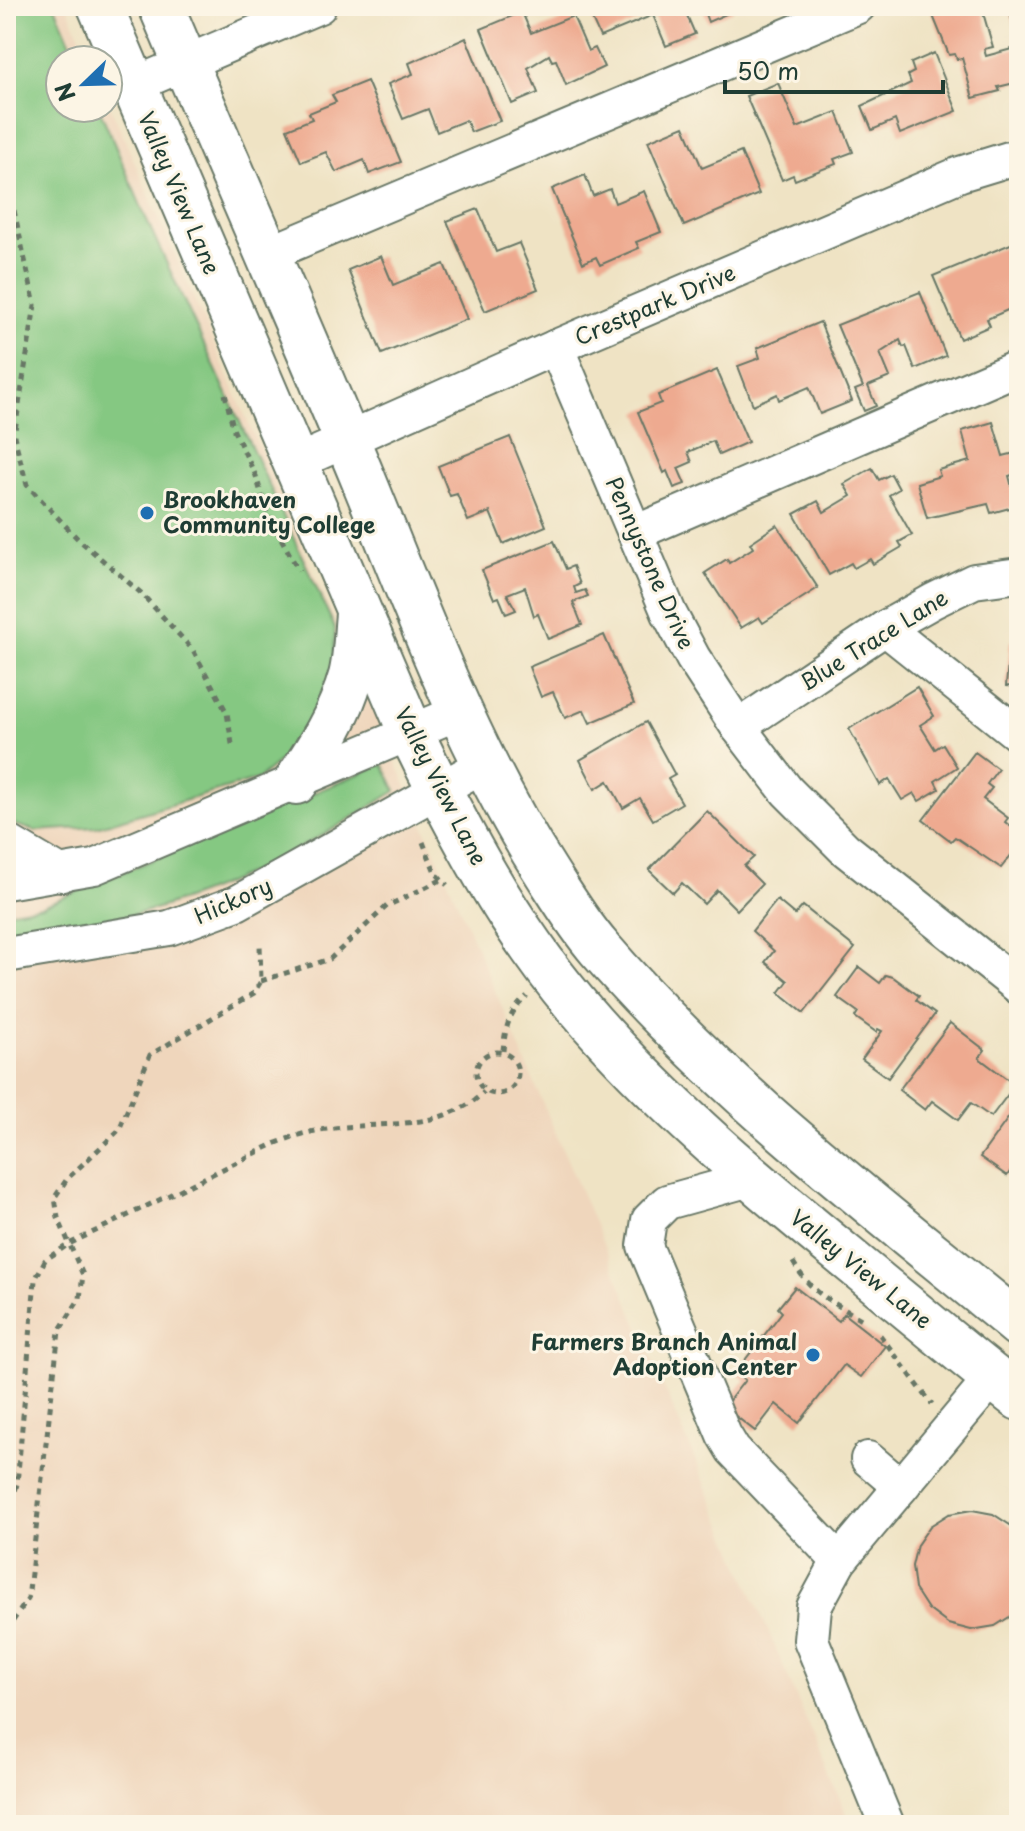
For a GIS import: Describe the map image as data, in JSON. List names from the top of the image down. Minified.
{"streets":{"main road":["Valley View Lane"],"street":["Crestpark Drive","Pennystone Drive","Blue Trace Lane","Hickory"]},"crossings":[["Valley View Lane","Crestpark Drive"],["Valley View Lane","Hickory"],["Crestpark Drive","Pennystone Drive"],["Pennystone Drive","Blue Trace Lane"]],"places":["Brookhaven Community College","Farmers Branch Animal Adoption Center"],"scale_bar":"50 m","north":"bottom left"}
